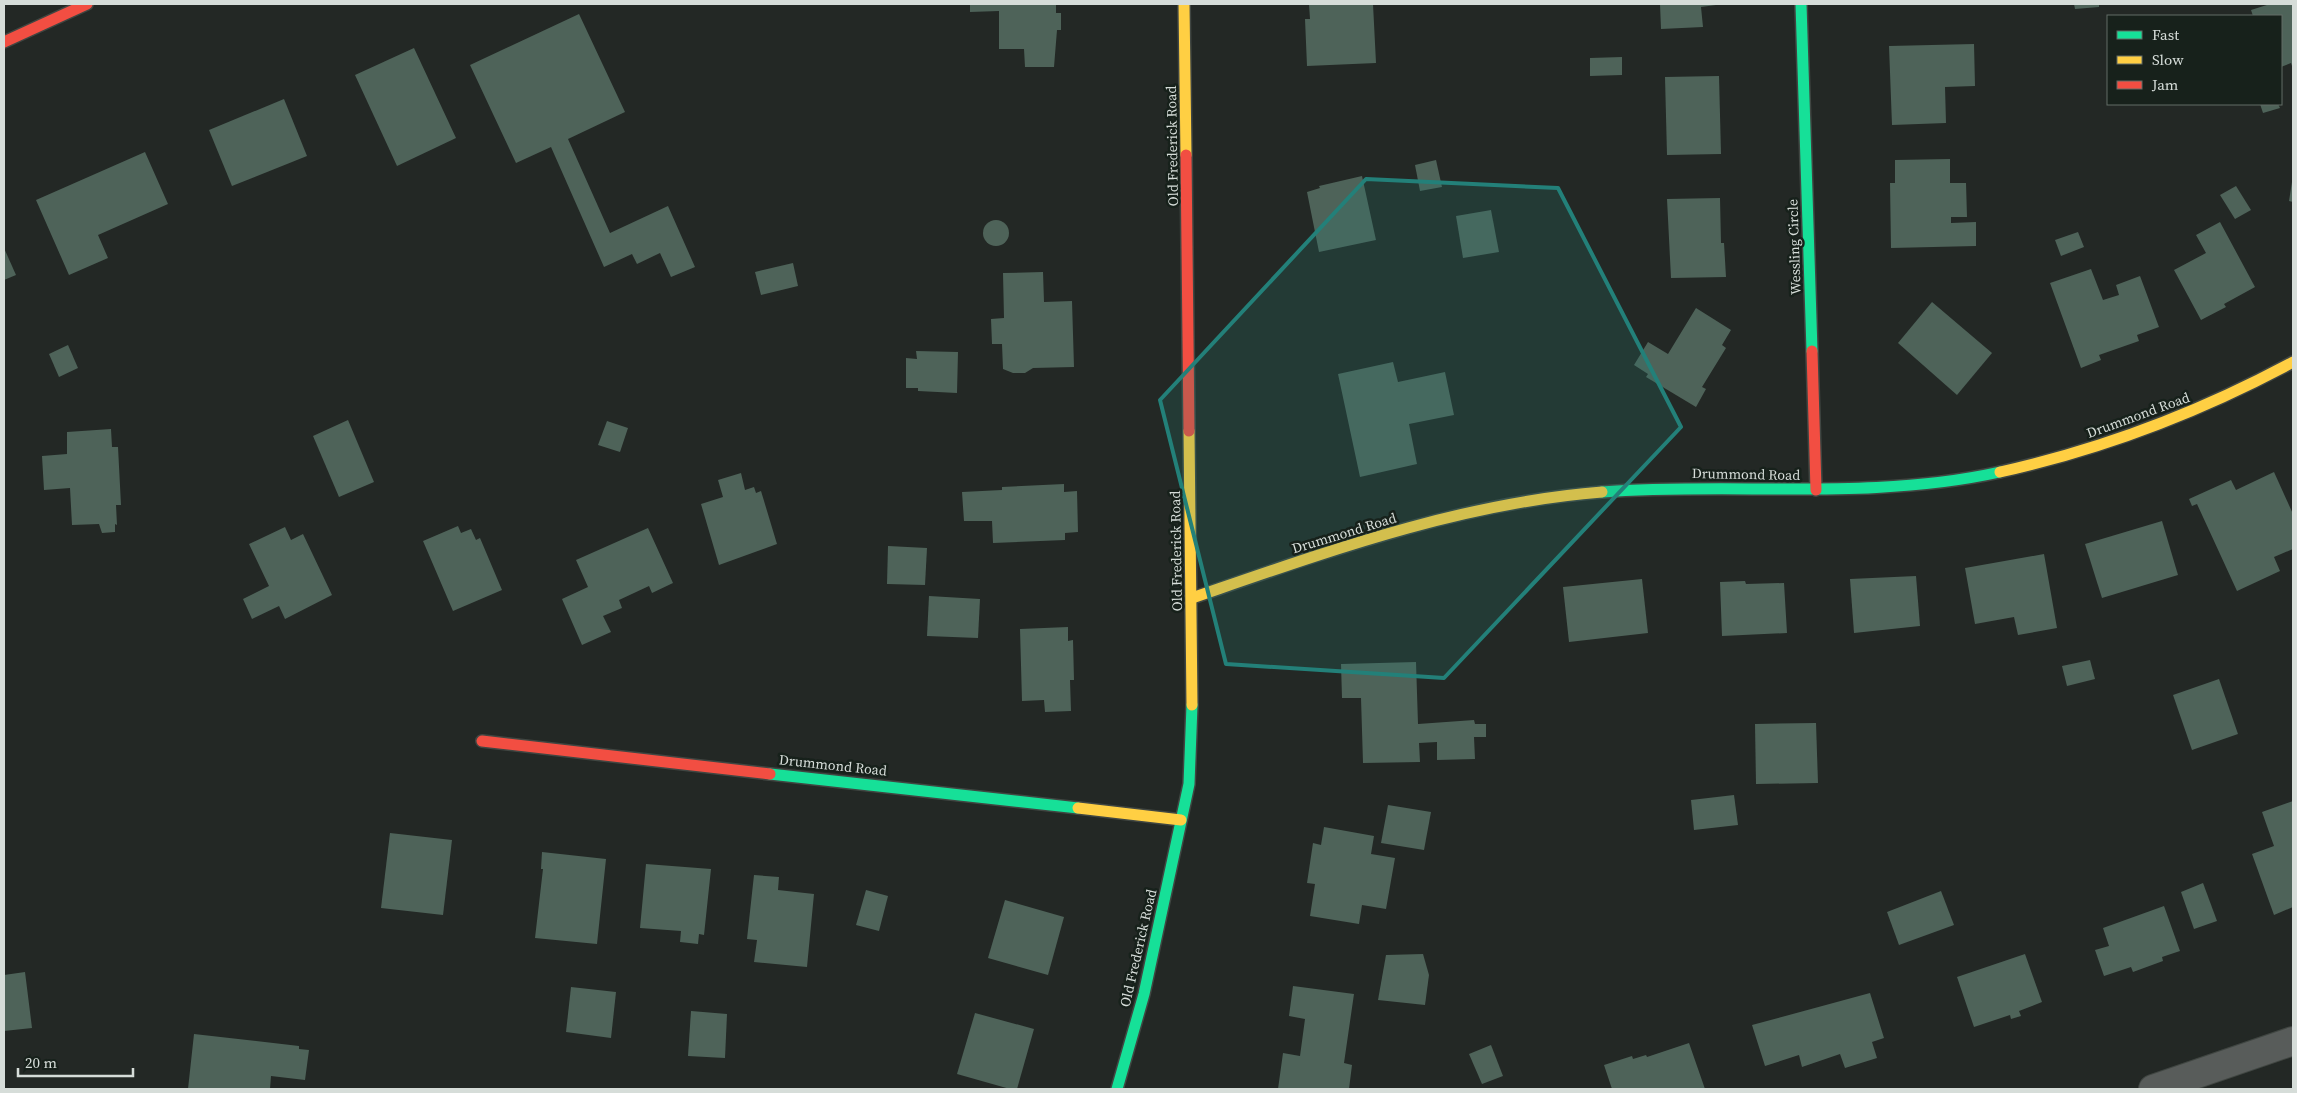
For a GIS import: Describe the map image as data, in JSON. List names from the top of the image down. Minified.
{"streets":{"street":["Old Frederick Road","Wessling Circle","Drummond Road"]},"crossings":[["Old Frederick Road","Drummond Road"],["Wessling Circle","Drummond Road"]],"legend":["Fast","Slow","Jam"],"scale_bar":"20 m"}
